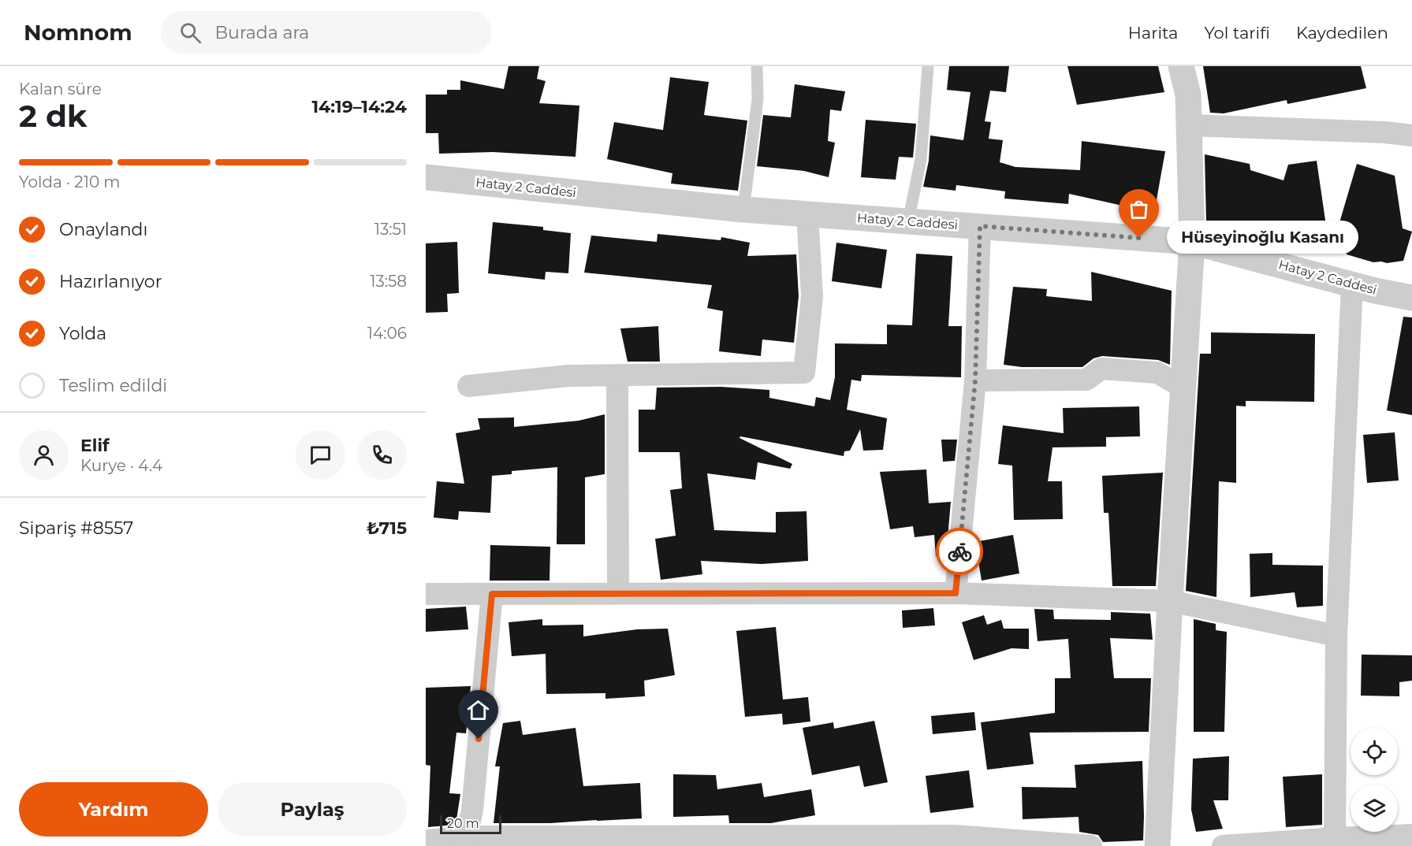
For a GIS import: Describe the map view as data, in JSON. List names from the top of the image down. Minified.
{"streets":{"street":["Hatay 2 Caddesi"]},"places":["Hüseyinoğlu Kasanı"],"scale_bar":"20 m","page":{"header":"Nomnom","search":"Burada ara","nav":["Harita","Yol tarifi","Kaydedilen"],"heading":["2 dk","Kalan süre","14:19–14:24"],"panel":["Elif","Kurye · 4.4","Sipariş #8557","₺715"],"bar":"Yolda · 210 m","list":[["Onaylandı","13:51"],["Hazırlanıyor","13:58"],["Yolda","14:06"],"Teslim edildi"],"bubble":"Hüseyinoğlu Kasanı","buttons":["Yardım","Paylaş"],"scale":"20 m"}}
